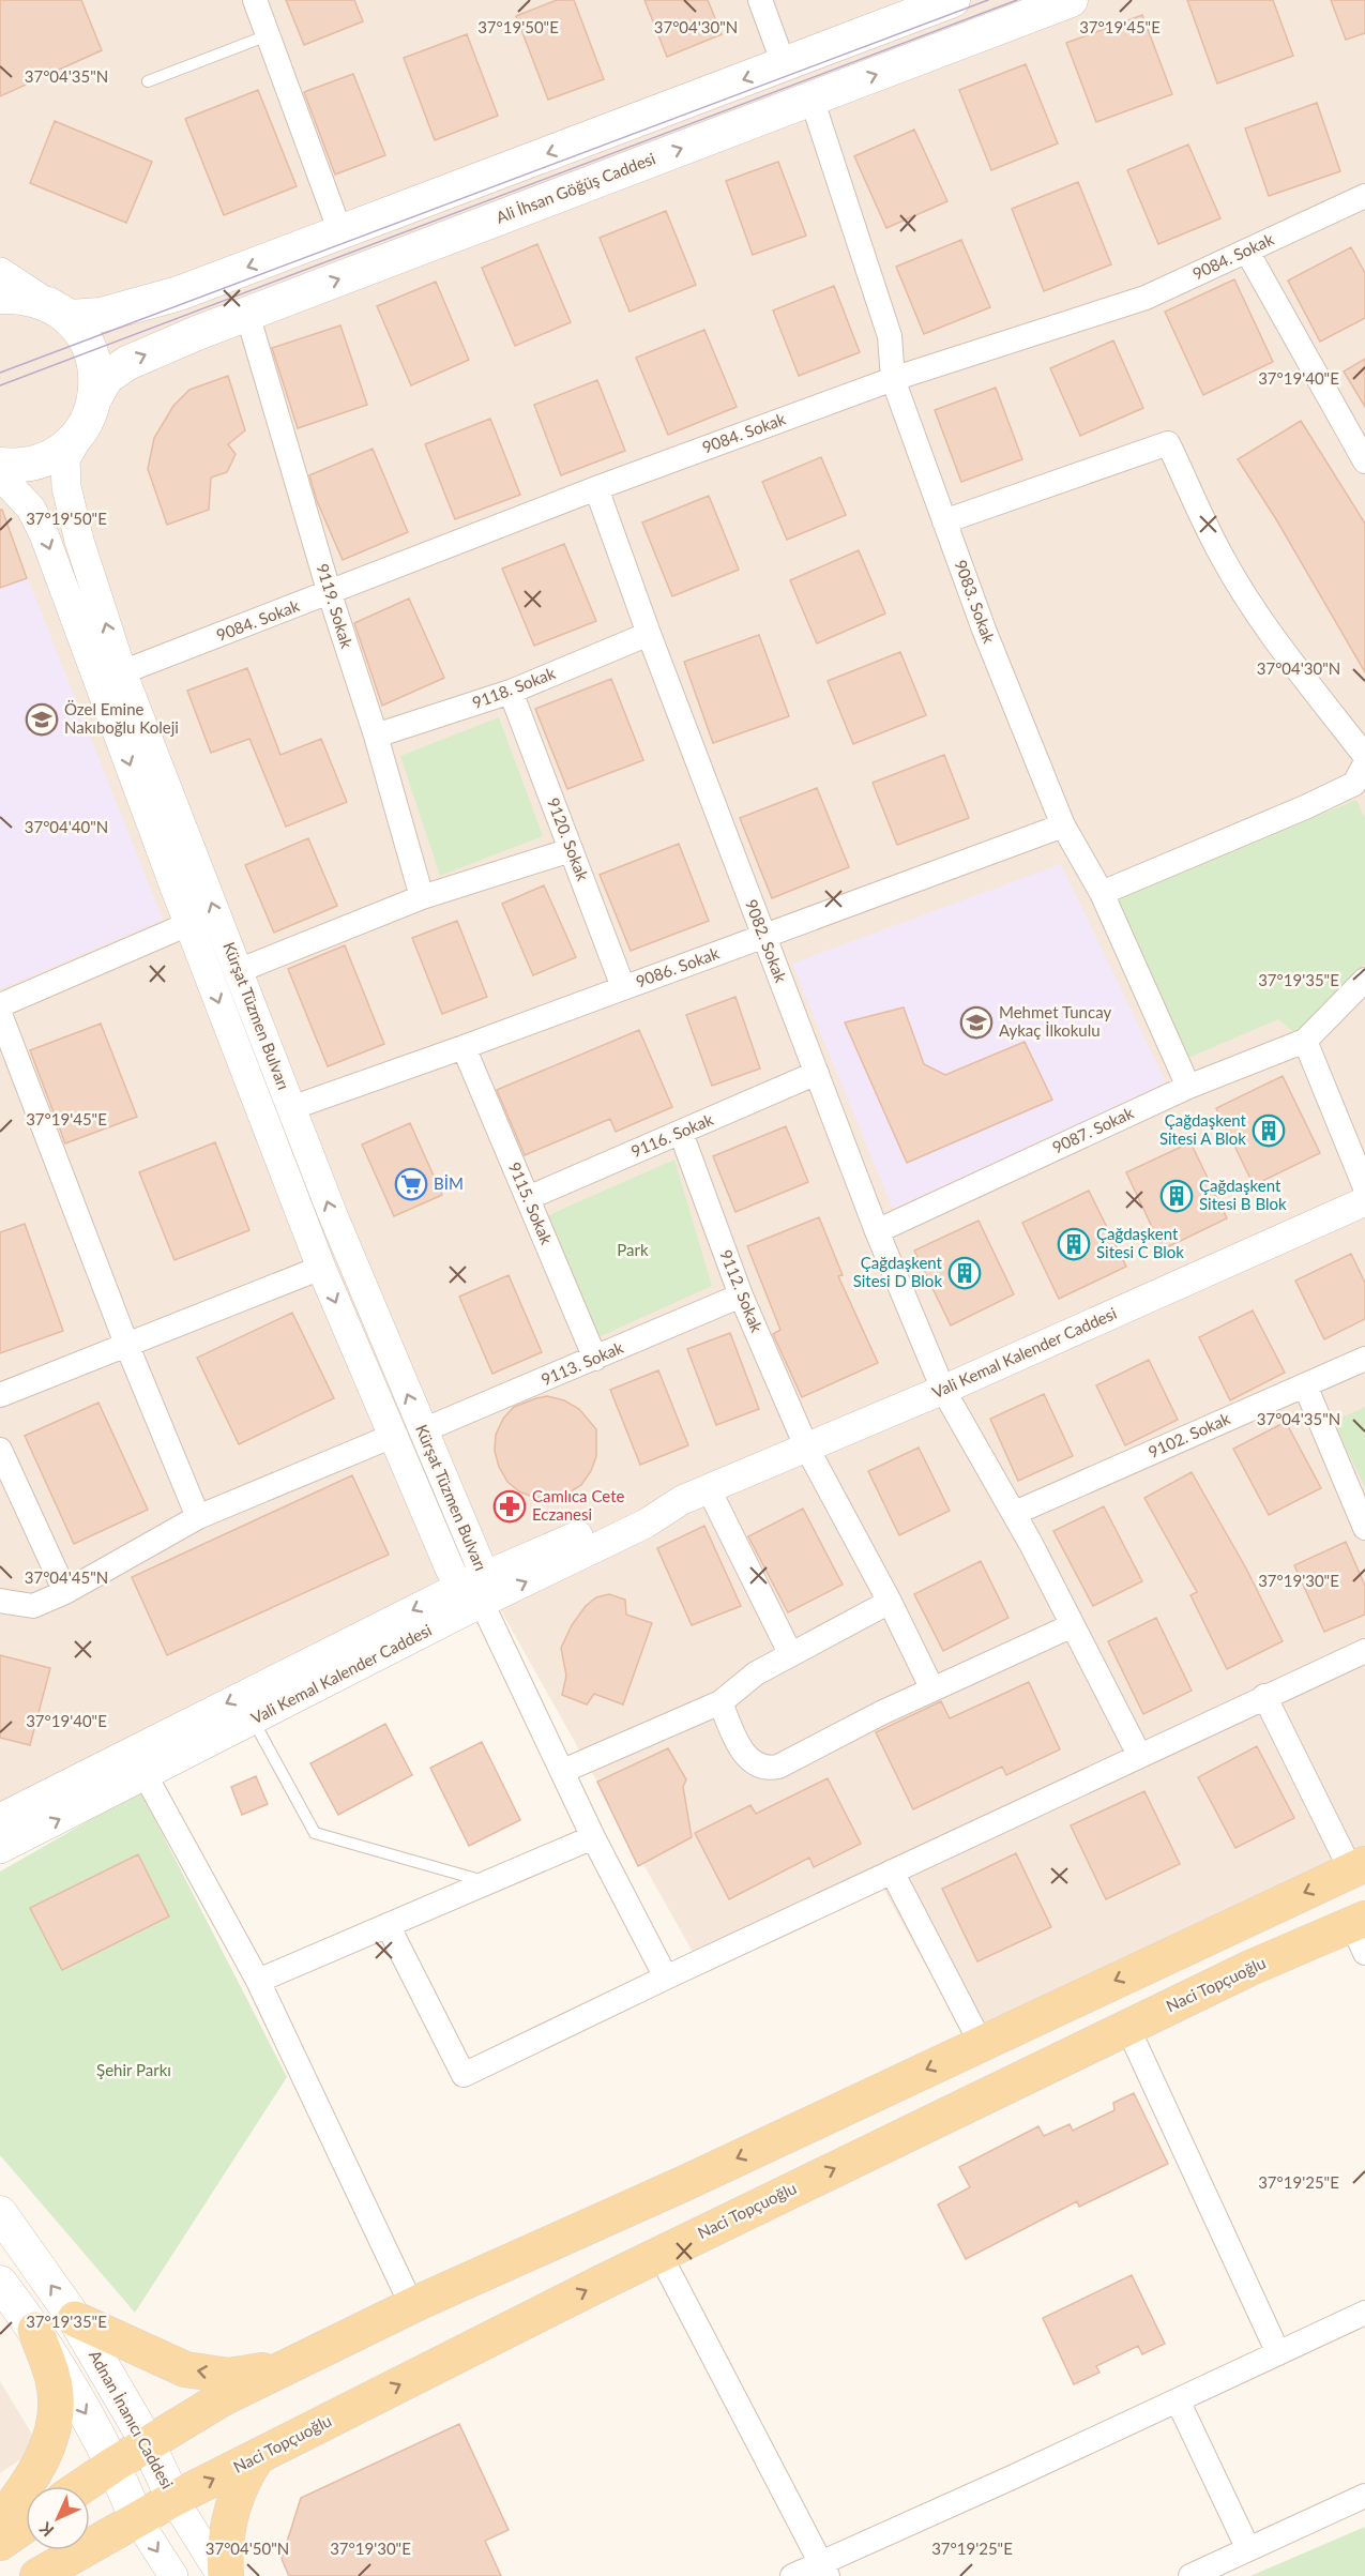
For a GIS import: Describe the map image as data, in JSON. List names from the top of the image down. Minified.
{"streets":{"main road":["Ali İhsan Göğüş Caddesi","Naci Topçuoğlu","Adnan İnanıcı Caddesi"],"street":["9084. Sokak","9083. Sokak","9119. Sokak","9118. Sokak","9120. Sokak","9082. Sokak","9086. Sokak","Kürşat Tüzmen Bulvarı","9087. Sokak","9116. Sokak","9115. Sokak","9112. Sokak","Vali Kemal Kalender Caddesi","9113. Sokak","9102. Sokak"]},"crossings":[["Ali İhsan Göğüş Caddesi","9083. Sokak"],["Ali İhsan Göğüş Caddesi","9119. Sokak"],["Ali İhsan Göğüş Caddesi","Kürşat Tüzmen Bulvarı"],["9084. Sokak","9083. Sokak"],["9084. Sokak","9119. Sokak"],["9084. Sokak","9082. Sokak"],["9084. Sokak","Kürşat Tüzmen Bulvarı"],["9083. Sokak","9086. Sokak"],["9083. Sokak","9087. Sokak"],["9119. Sokak","9118. Sokak"],["9118. Sokak","9120. Sokak"],["9118. Sokak","9082. Sokak"],["9120. Sokak","9086. Sokak"],["9082. Sokak","9086. Sokak"],["9082. Sokak","9087. Sokak"],["9082. Sokak","9116. Sokak"],["9082. Sokak","Vali Kemal Kalender Caddesi"],["9082. Sokak","9102. Sokak"],["9086. Sokak","Kürşat Tüzmen Bulvarı"],["9086. Sokak","9115. Sokak"],["Kürşat Tüzmen Bulvarı","Vali Kemal Kalender Caddesi"],["Kürşat Tüzmen Bulvarı","9113. Sokak"],["9116. Sokak","9115. Sokak"],["9116. Sokak","9112. Sokak"],["9115. Sokak","9113. Sokak"],["9112. Sokak","Vali Kemal Kalender Caddesi"],["9112. Sokak","9113. Sokak"],["Naci Topçuoğlu","Adnan İnanıcı Caddesi"]],"parks":["Park","Şehir Parkı"],"places":{"school or university":["Özel Emine Nakıboğlu Koleji","Mehmet Tuncay Aykaç İlkokulu"],"building":["Çağdaşkent Sitesi A Blok","Çağdaşkent Sitesi B Blok","Çağdaşkent Sitesi C Blok","Çağdaşkent Sitesi D Blok"],"supermarket":["BİM"],"pharmacy":["Camlıca Cete Eczanesi"]},"north":"bottom left","coordinates":["37°04'30\"N","37°19'50\"E","37°19'45\"E","37°04'35\"N","37°19'40\"E","37°04'40\"N","37°19'35\"E","37°04'45\"N","37°19'30\"E","37°19'25\"E","37°04'50\"N"]}
